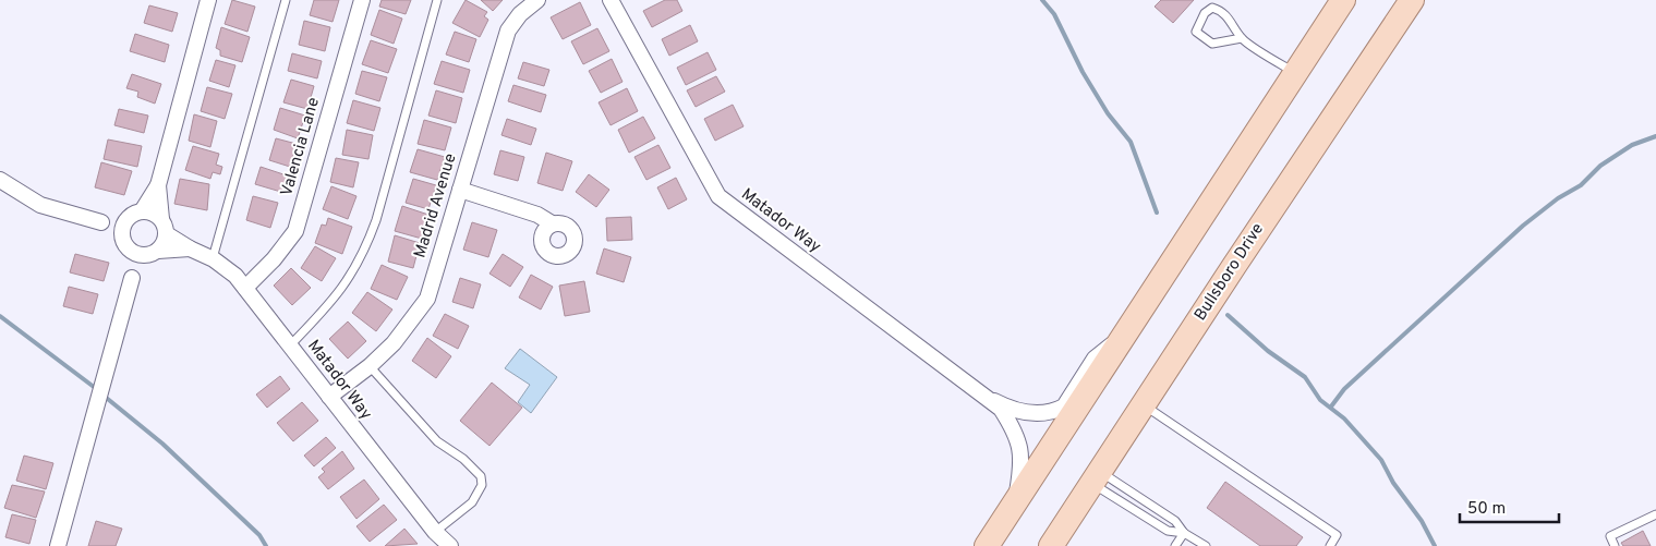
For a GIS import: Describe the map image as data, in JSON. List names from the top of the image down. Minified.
{"streets":{"main road":["Bullsboro Drive"],"street":["Valencia Lane","Madrid Avenue","Matador Way"]},"crossings":[["Valencia Lane","Matador Way"],["Madrid Avenue","Matador Way"]],"scale_bar":"50 m"}
